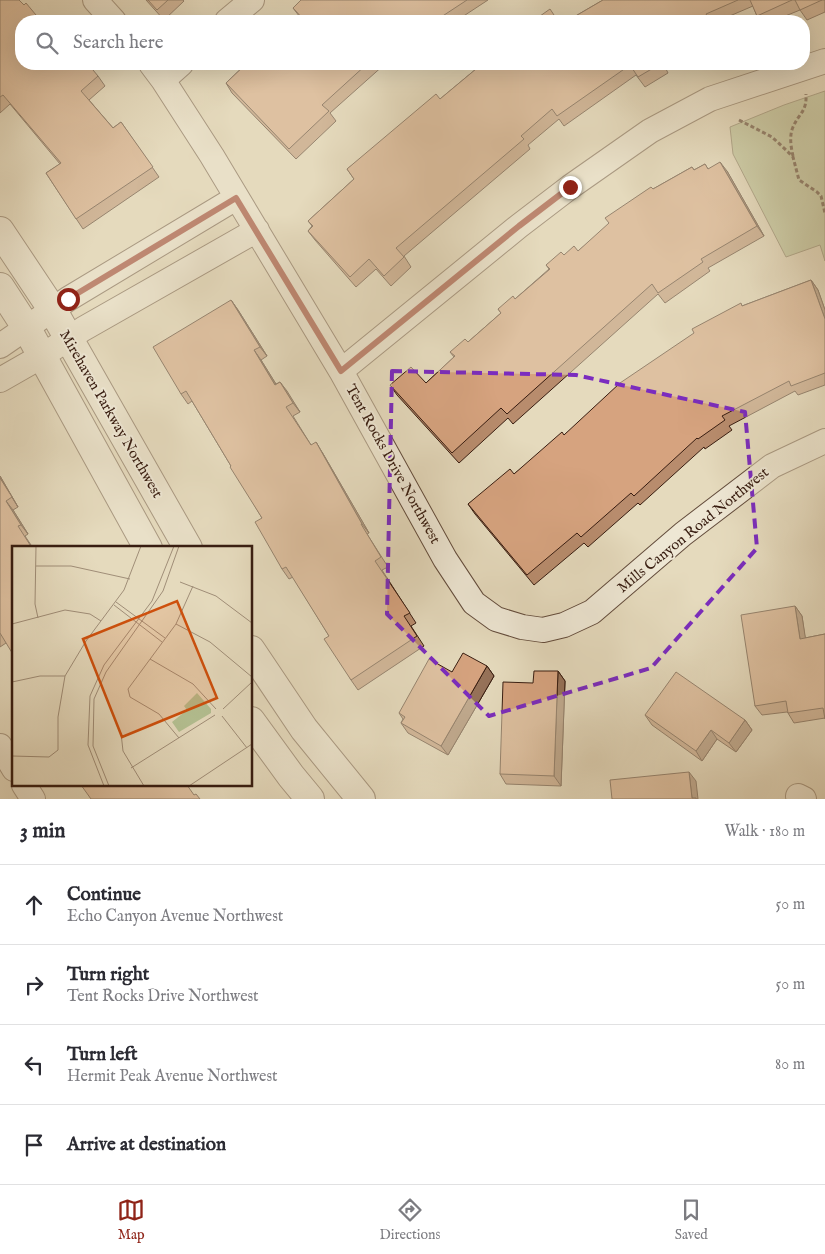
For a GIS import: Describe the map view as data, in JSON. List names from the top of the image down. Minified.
{"streets":{"street":["Mirehaven Parkway Northwest","Tent Rocks Drive Northwest","Mills Canyon Road Northwest"]},"crossings":[["Tent Rocks Drive Northwest","Mills Canyon Road Northwest"]],"page":{"search":"Search here","heading":["3 min","Walk · 180 m"],"list":[["Continue","Echo Canyon Avenue Northwest","50 m"],["Turn right","Tent Rocks Drive Northwest","50 m"],["Turn left","Hermit Peak Avenue Northwest","80 m"],"Arrive at destination"],"nav":["Map","Directions","Saved"]}}
